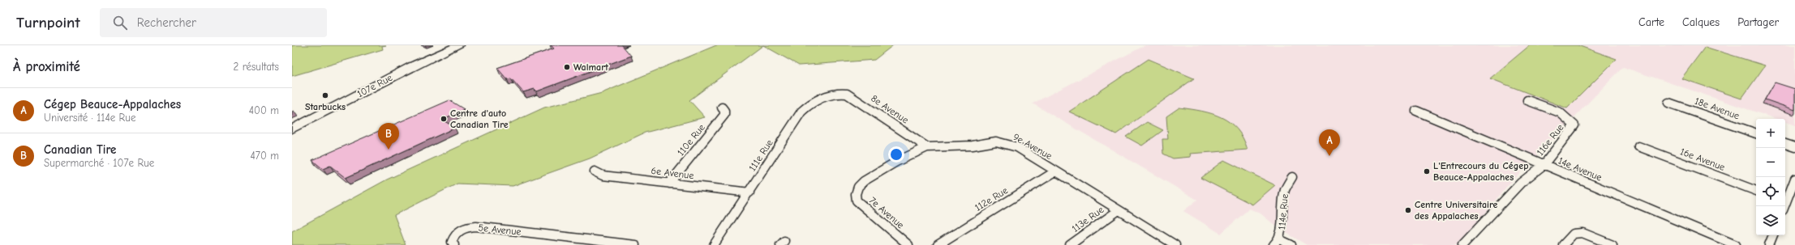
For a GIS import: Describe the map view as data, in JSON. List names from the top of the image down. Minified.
{"streets":{"main road":["107e Rue"],"street":["18e Avenue","8e Avenue","110e Rue","116e Rue","9e Avenue","111e Rue","16e Avenue","14e Avenue","6e Avenue","112e Rue","114e Rue","7e Avenue","113e Rue","5e Avenue"]},"crossings":[["8e Avenue","9e Avenue"],["8e Avenue","111e Rue"],["110e Rue","6e Avenue"],["116e Rue","14e Avenue"],["9e Avenue","112e Rue"],["9e Avenue","7e Avenue"],["9e Avenue","113e Rue"],["111e Rue","6e Avenue"]],"places":["Walmart","Starbucks","Centre d'auto Canadian Tire","L'Entrecours du Cégep Beauce-Appalaches","Centre Universitaire des Appalaches"],"page":{"header":"Turnpoint","search":"Rechercher","nav":["Carte","Calques","Partager"],"heading":["À proximité","2 résultats"],"list":[{"mark":"A","name":"Cégep Beauce-Appalaches","note":"Université · 114e Rue","value":"400 m"},{"mark":"B","name":"Canadian Tire","note":"Supermarché · 107e Rue","value":"470 m"}],"map_buttons":["+","−"],"pins":["B","A"]}}
